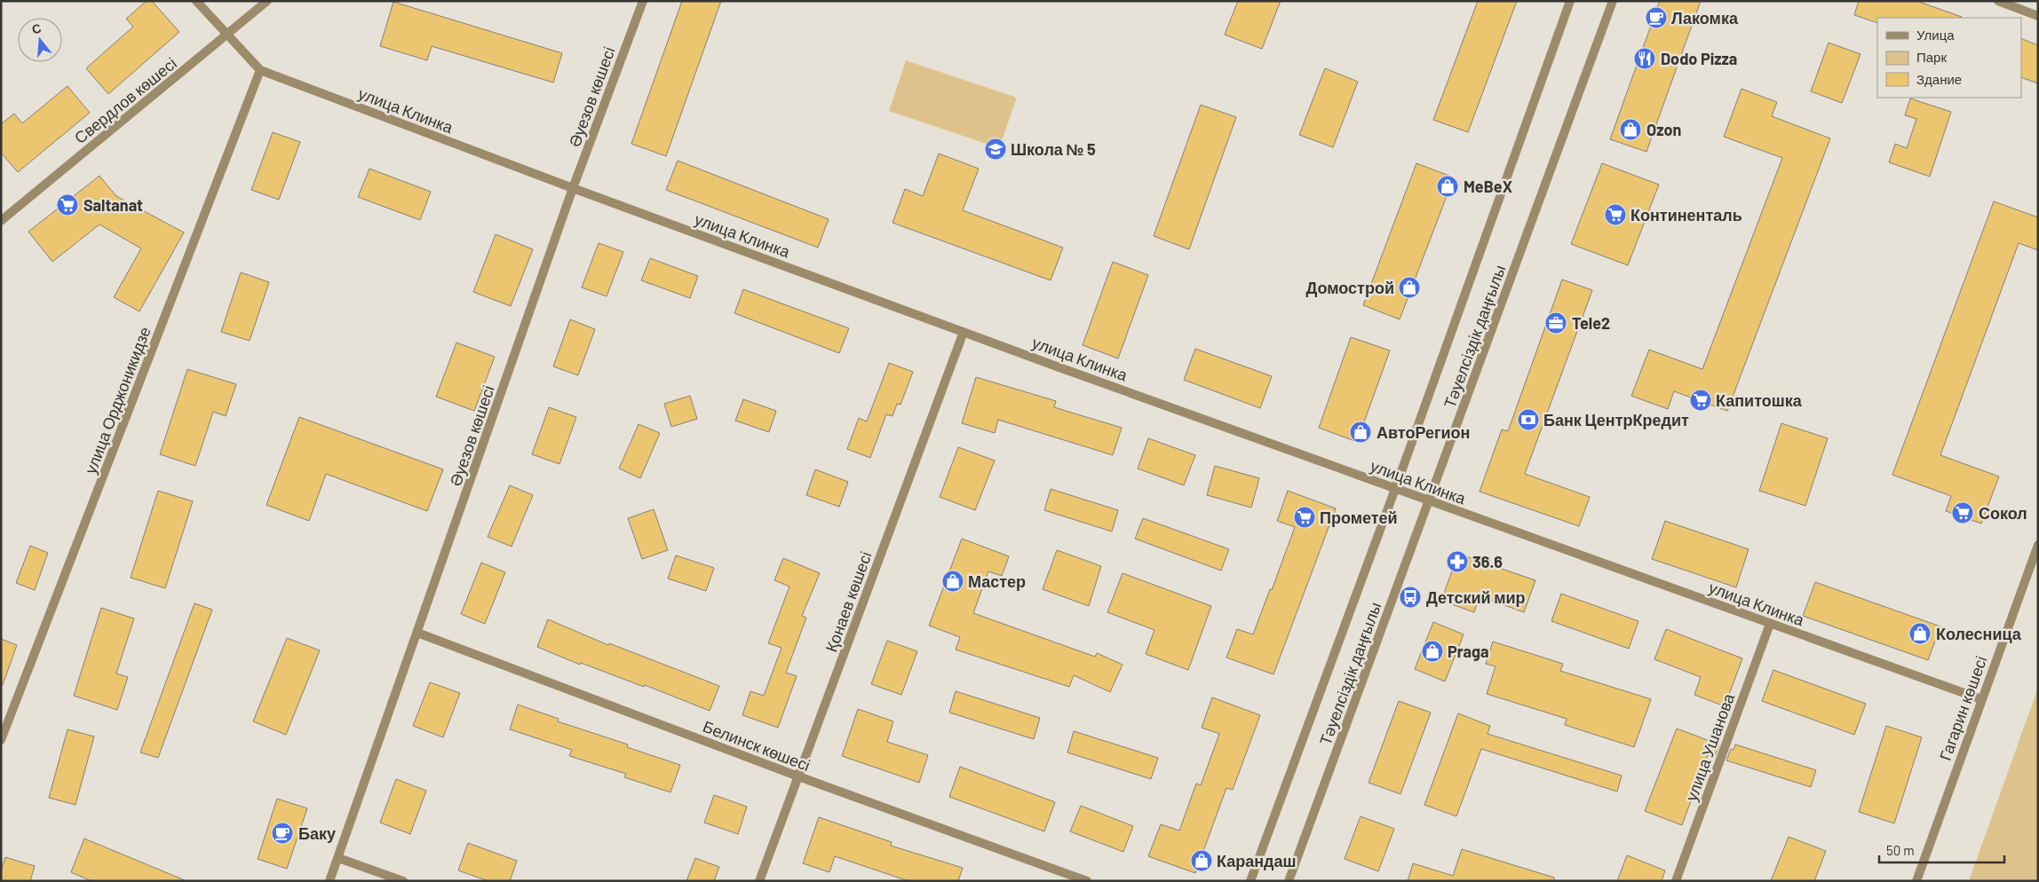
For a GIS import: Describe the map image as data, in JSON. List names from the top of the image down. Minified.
{"streets":{"street":["Әуезов көшесі","Свердлов көшесі","улица Клинка","Тәуелсіздік даңғылы","улица Орджоникидзе","Қонаев көшесі","Гагарин көшесі","Белинск көшесі","улица Ушанова"]},"crossings":[["Әуезов көшесі","улица Клинка"],["Әуезов көшесі","Белинск көшесі"],["Свердлов көшесі","улица Клинка"],["улица Клинка","Тәуелсіздік даңғылы"],["улица Клинка","улица Орджоникидзе"],["улица Клинка","Қонаев көшесі"],["улица Клинка","Гагарин көшесі"],["улица Клинка","улица Ушанова"],["Қонаев көшесі","Белинск көшесі"]],"places":{"cafe":["Лакомка","Баку"],"restaurant":["Dodo Pizza"],"shop":["Ozon","MeBeX","Домострой","АвтоРегион","Мастер","Колесница","Praga","Карандаш"],"school or university":["Школа № 5"],"supermarket":["Saltanat","Континенталь","Капитошка","Сокол","Прометей"],"office":["Tele2"],"bank":["Банк ЦентрКредит"],"pharmacy":["36.6"],"bus stop":["Детский мир"]},"legend":["Улица","Парк","Здание"],"scale_bar":"50 m","north":"top"}
